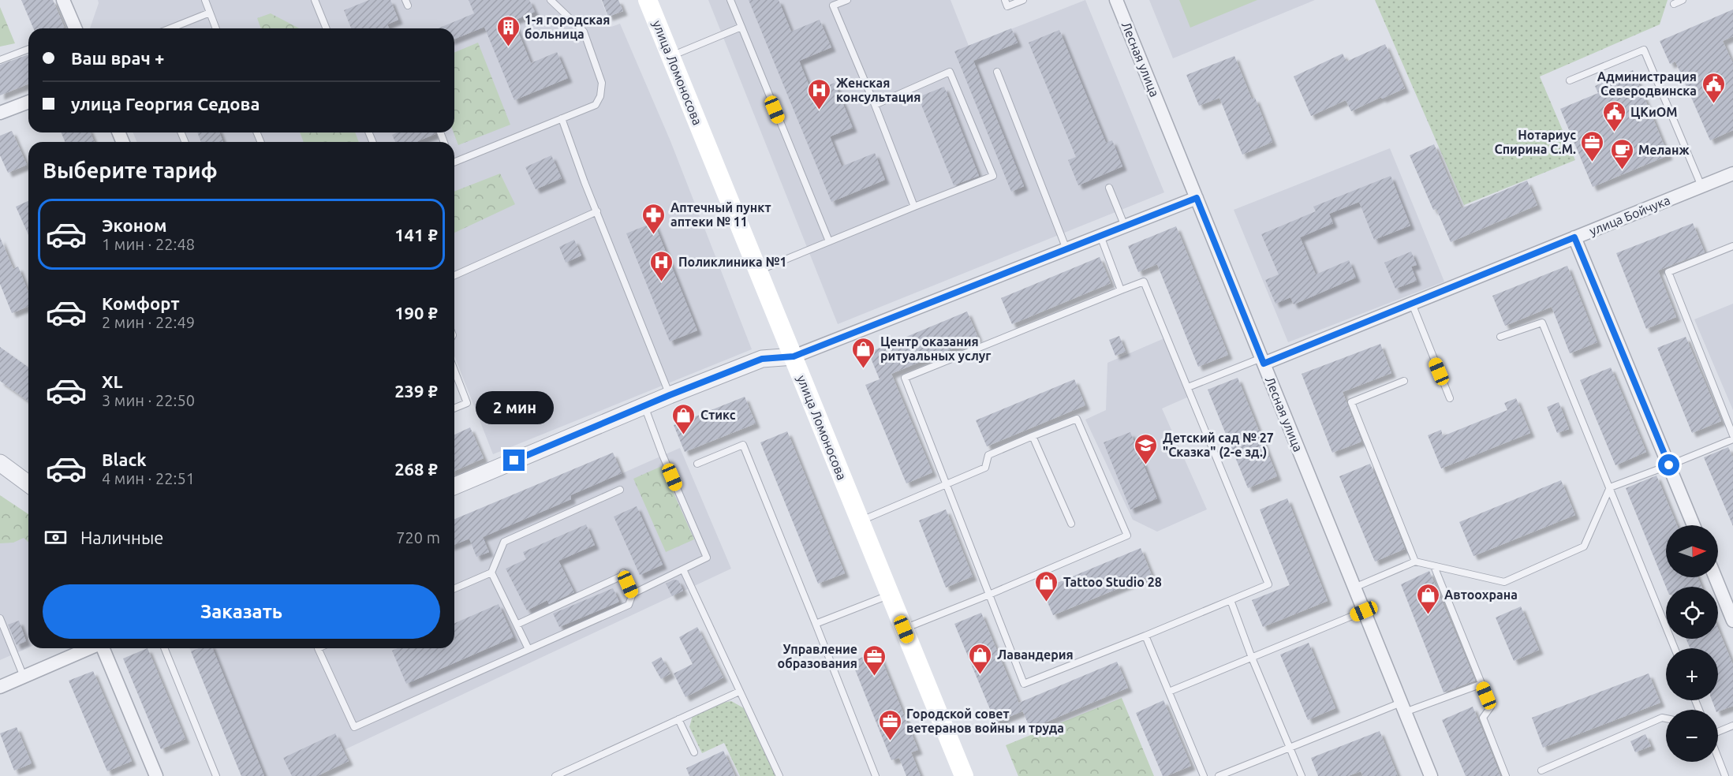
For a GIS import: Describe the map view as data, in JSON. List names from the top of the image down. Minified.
{"streets":{"main road":["улица Ломоносова"],"street":["Лесная улица","улица Бойчука"]},"crossings":[["Лесная улица","улица Бойчука"]],"places":{"building":["1-я городская больница"],"public building":["Администрация Северодвинска","ЦКиОМ"],"hospital":["Женская консультация","Поликлиника №1"],"office":["Нотариус Спирина С.М.","Управление образования","Городской совет ветеранов войны и труда"],"cafe":["Меланж"],"pharmacy":["Аптечный пункт аптеки № 11"],"shop":["Центр оказания ритуальных услуг","Стикс","Tattoo Studio 28","Автоохрана","Лавандерия"],"school or university":["Детский сад № 27 \"Сказка\" (2-е зд.)"]},"north":"right","page":{"banner":["Ваш врач +","улица Георгия Седова"],"heading":"Выберите тариф","list":[{"name":"Эконом","note":"1 мин · 22:48","value":"141 ₽"},{"name":"Комфорт","note":"2 мин · 22:49","value":"190 ₽"},{"name":"XL","note":"3 мин · 22:50","value":"239 ₽"},{"name":"Black","note":"4 мин · 22:51","value":"268 ₽"}],"bubble":"2 мин","pay":["Наличные","720 m"],"map_buttons":["+","−"],"buttons":"Заказать"}}
